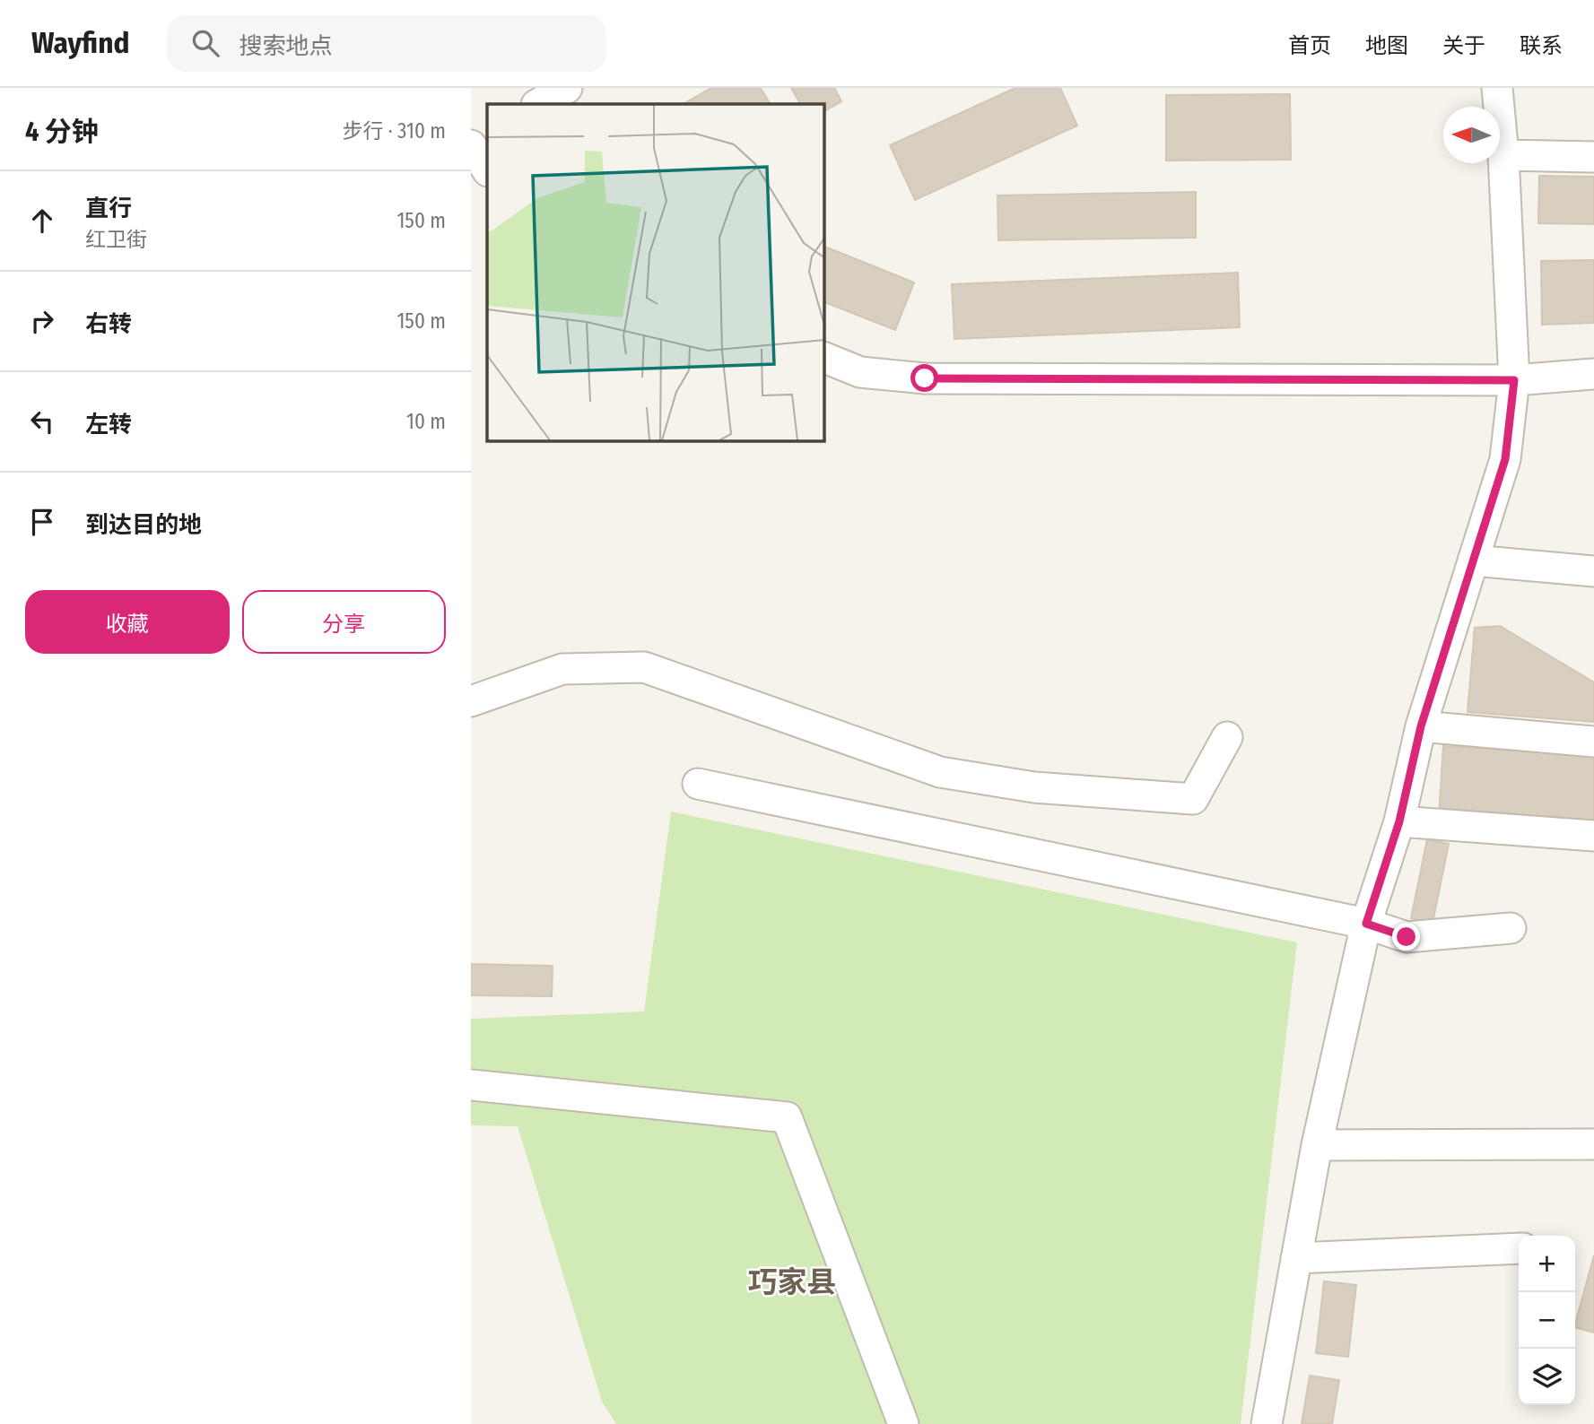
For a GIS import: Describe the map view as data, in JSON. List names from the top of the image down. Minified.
{"districts":["巧家县"],"north":"left","page":{"header":"Wayfind","search":"搜索地点","nav":["首页","地图","关于","联系"],"heading":["4 分钟","步行 · 310 m"],"list":[["直行","红卫街","150 m"],["右转","150 m"],["左转","10 m"],"到达目的地"],"buttons":["收藏","分享"],"map_buttons":["+","−"]}}
